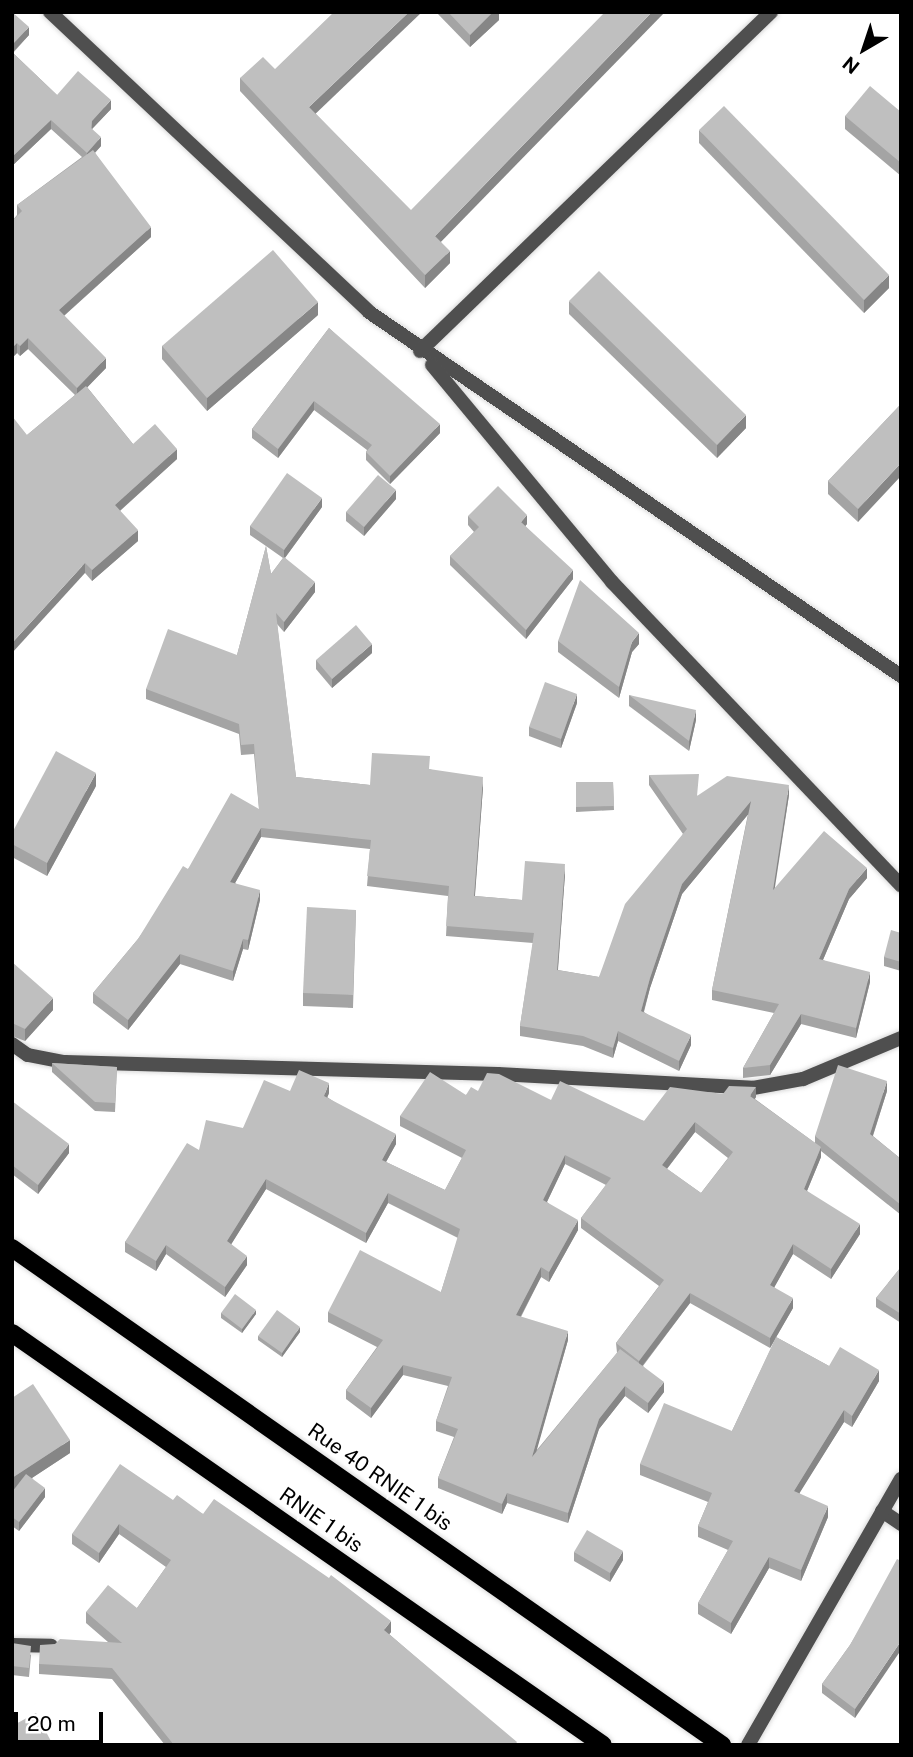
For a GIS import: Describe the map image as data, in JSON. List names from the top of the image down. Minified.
{"streets":{"main road":["Rue 40 RNIE 1 bis","RNIE 1 bis"]},"scale_bar":"20 m","north":"bottom left"}
